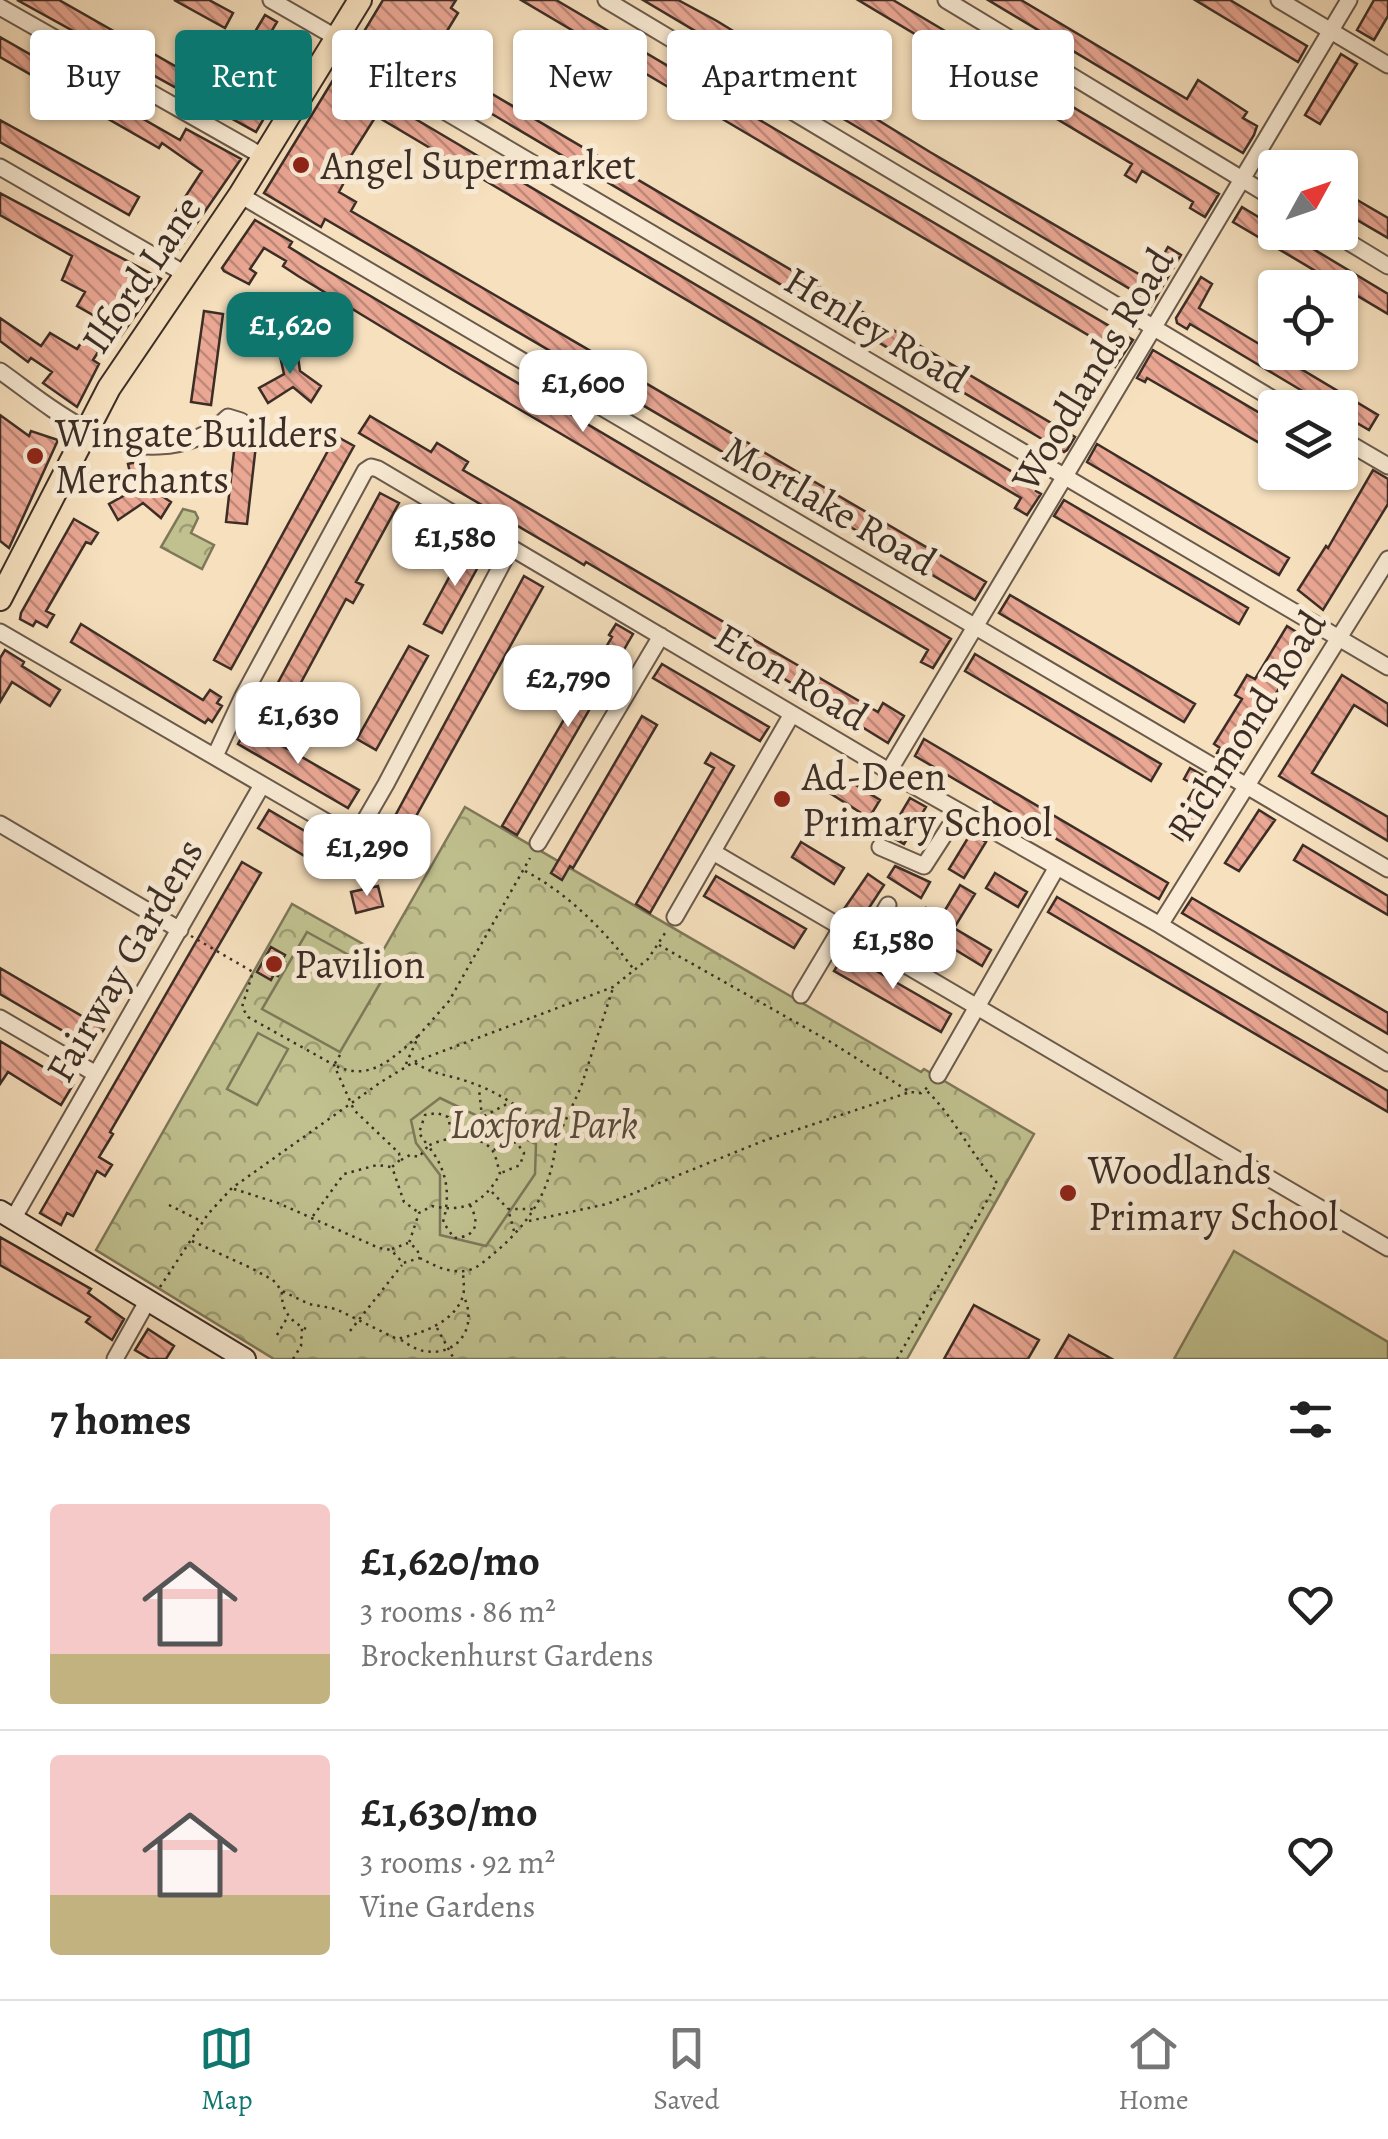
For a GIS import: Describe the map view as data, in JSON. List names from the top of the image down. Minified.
{"streets":{"main road":["Ilford Lane"],"street":["Henley Road","Woodlands Road","Mortlake Road","Eton Road","Richmond Road","Fairway Gardens"]},"crossings":[["Ilford Lane","Mortlake Road"],["Henley Road","Woodlands Road"],["Henley Road","Richmond Road"],["Woodlands Road","Mortlake Road"],["Woodlands Road","Eton Road"],["Mortlake Road","Richmond Road"],["Eton Road","Richmond Road"]],"parks":["Loxford Park"],"places":["Angel Supermarket","Wingate Builders Merchants","Ad-Deen Primary School","Pavilion","Woodlands Primary School"],"north":"top right","page":{"chip":["Buy","Rent","Filters","New","Apartment","House"],"price":["£1,620","£1,600","£1,580","£2,790","£1,630","£1,290","£1,580"],"heading":"7 homes","list":[{"name":"£1,620/mo","note":"3 rooms · 86 m² · Brockenhurst Gardens"},{"name":"£1,630/mo","note":"3 rooms · 92 m² · Vine Gardens"}],"tabs":["Map","Saved","Home"]}}
